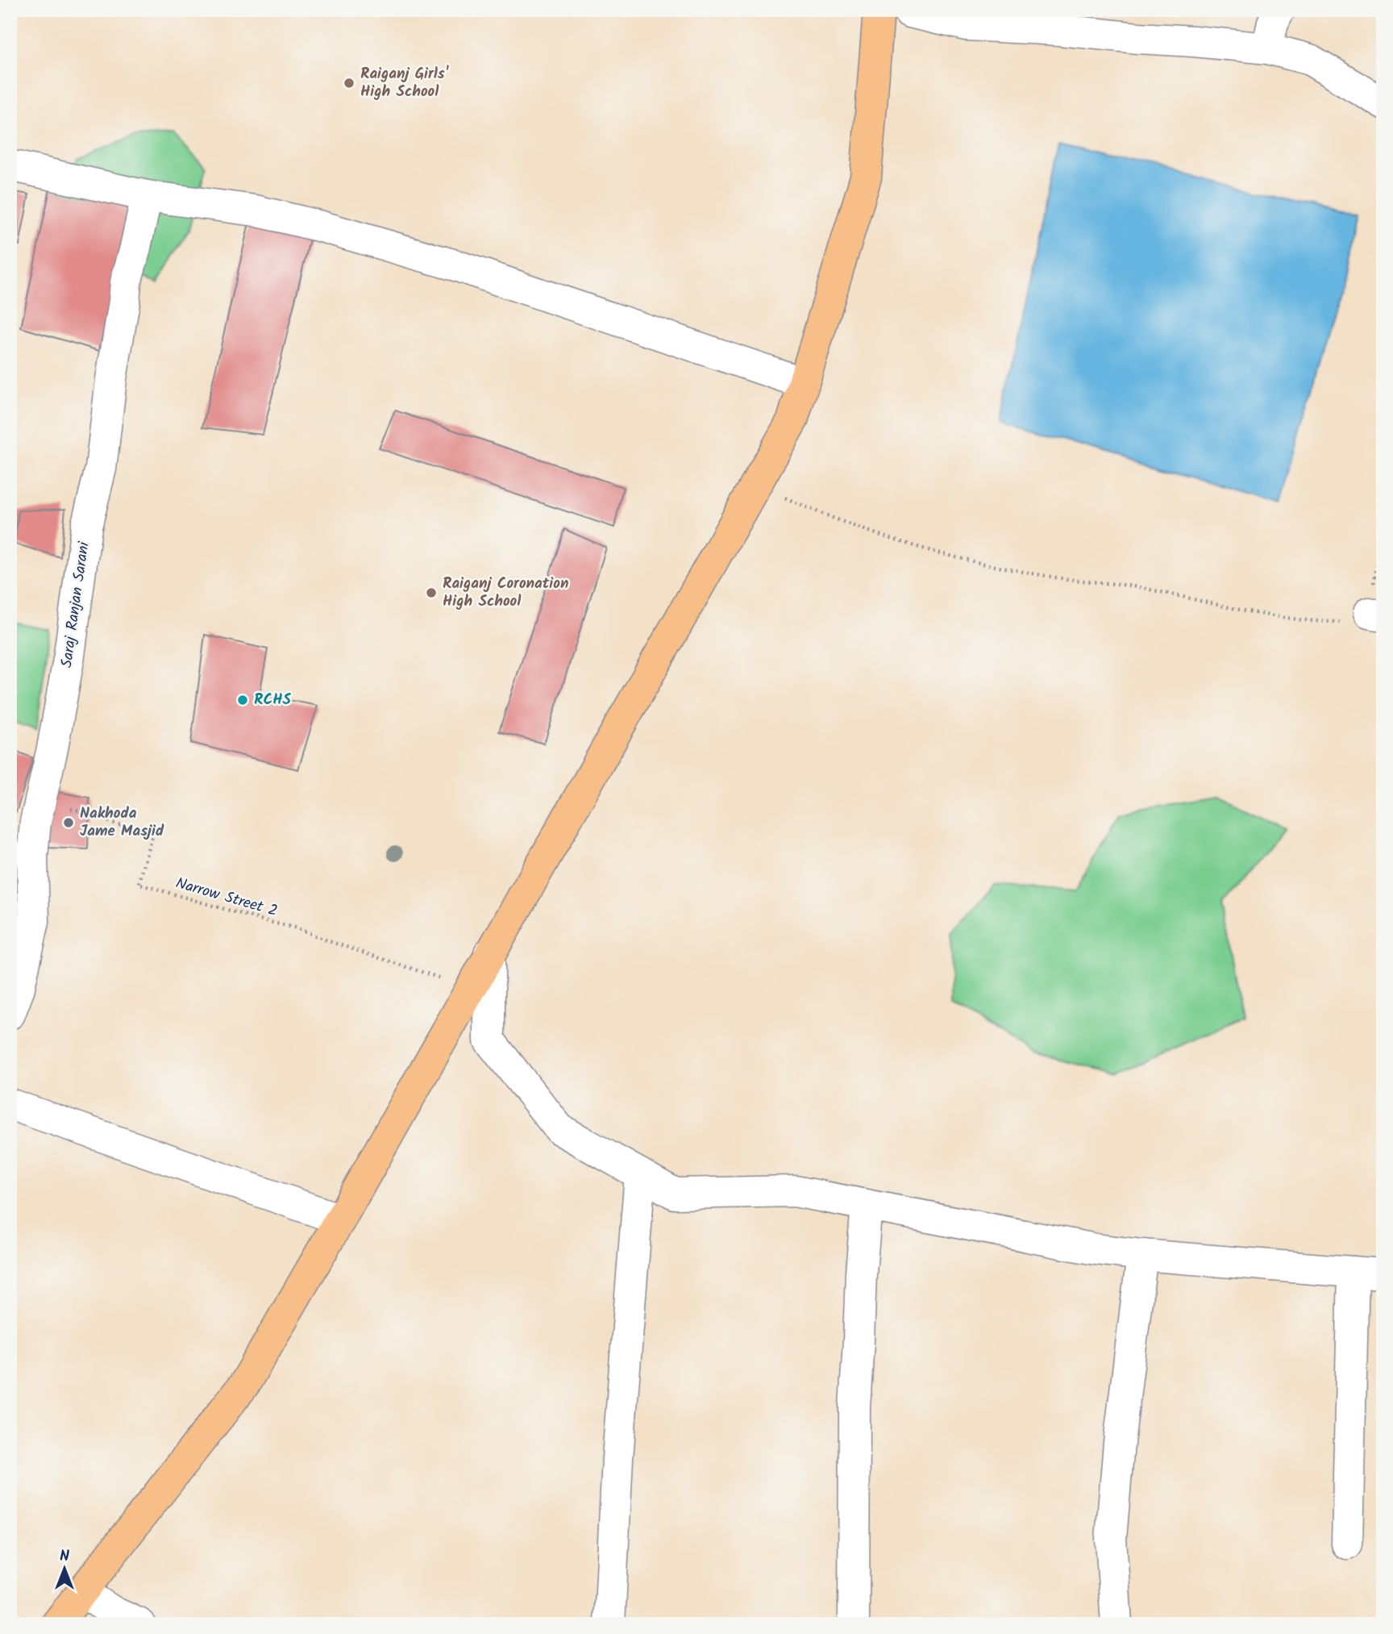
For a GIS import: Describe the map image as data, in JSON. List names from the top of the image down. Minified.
{"streets":{"street":["Saraj Ranjan Sarani"],"path":["Narrow Street 2"]},"crossings":[["Saraj Ranjan Sarani","Narrow Street 2"]],"places":["Raiganj Girls' High School","Raiganj Coronation High School","RCHS","Nakhoda Jame Masjid"],"north":"top"}
